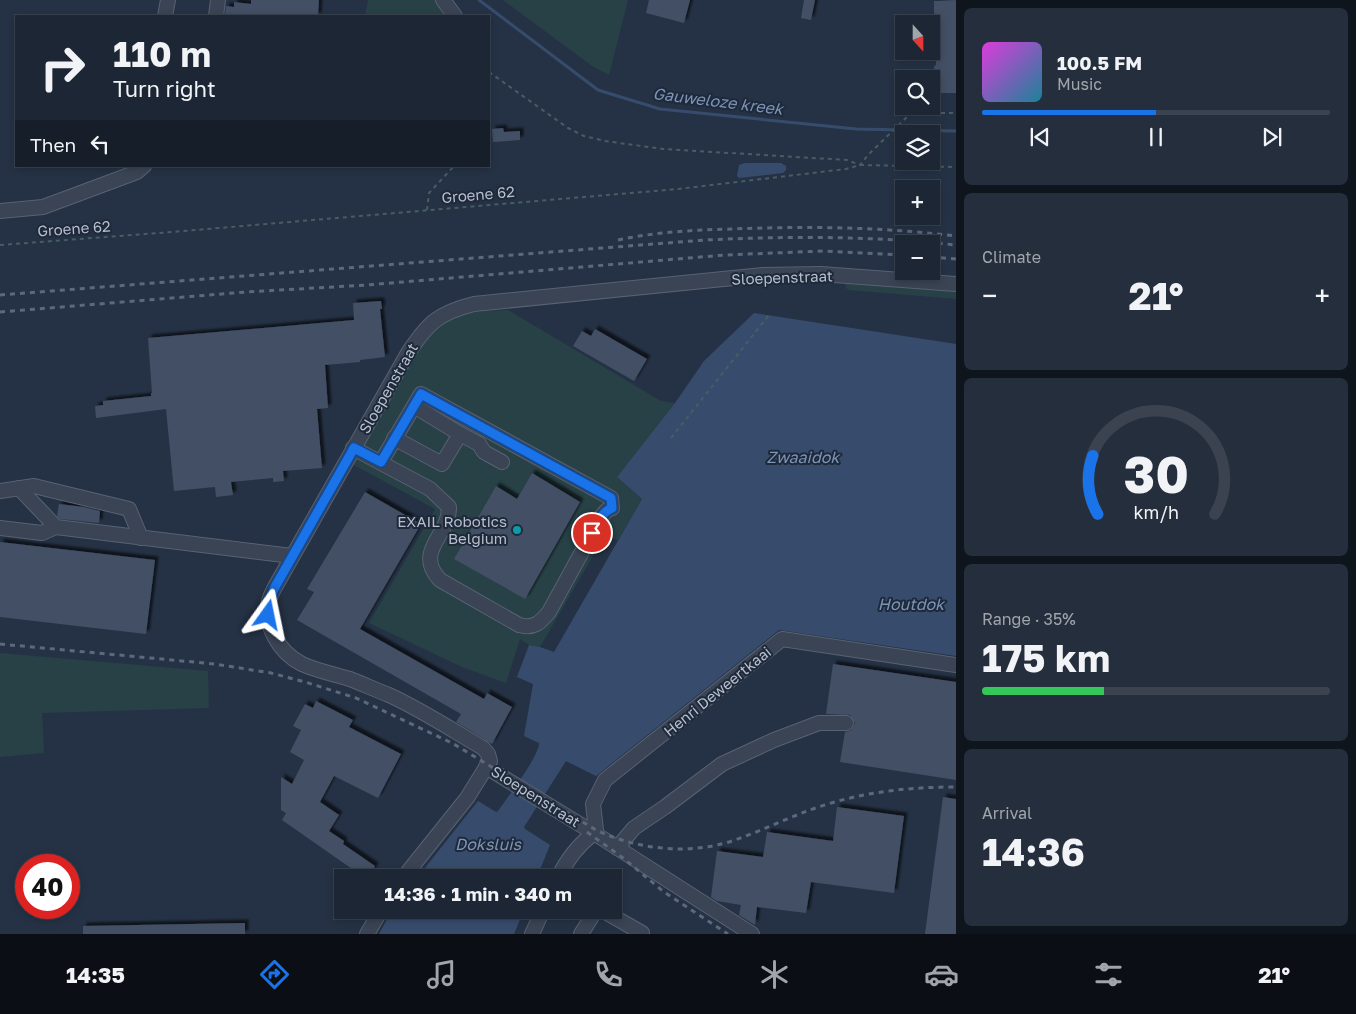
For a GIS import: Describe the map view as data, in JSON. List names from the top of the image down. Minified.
{"streets":{"street":["Sloepenstraat","Henri Deweertkaai"],"path":["Groene 62"]},"crossings":[["Sloepenstraat","Henri Deweertkaai"]],"water":["Gauweloze kreek","Zwaaidok","Houtdok","Doksluis"],"places":["EXAIL Robotics Belgium"],"north":"bottom","page":{"map_buttons":["+","−"],"turn":["110 m","Turn right"],"song":["100.5 FM","Music"],"then":"Then","tile":["Climate",["Range · 35%","175 km"],["Arrival","14:36"]],"heat":["−","21°","+"],"limit":"40","trip":"14:36 · 1 min · 340 m","tabs":["14:35","21°"],"gauge":["30","km/h"]}}
